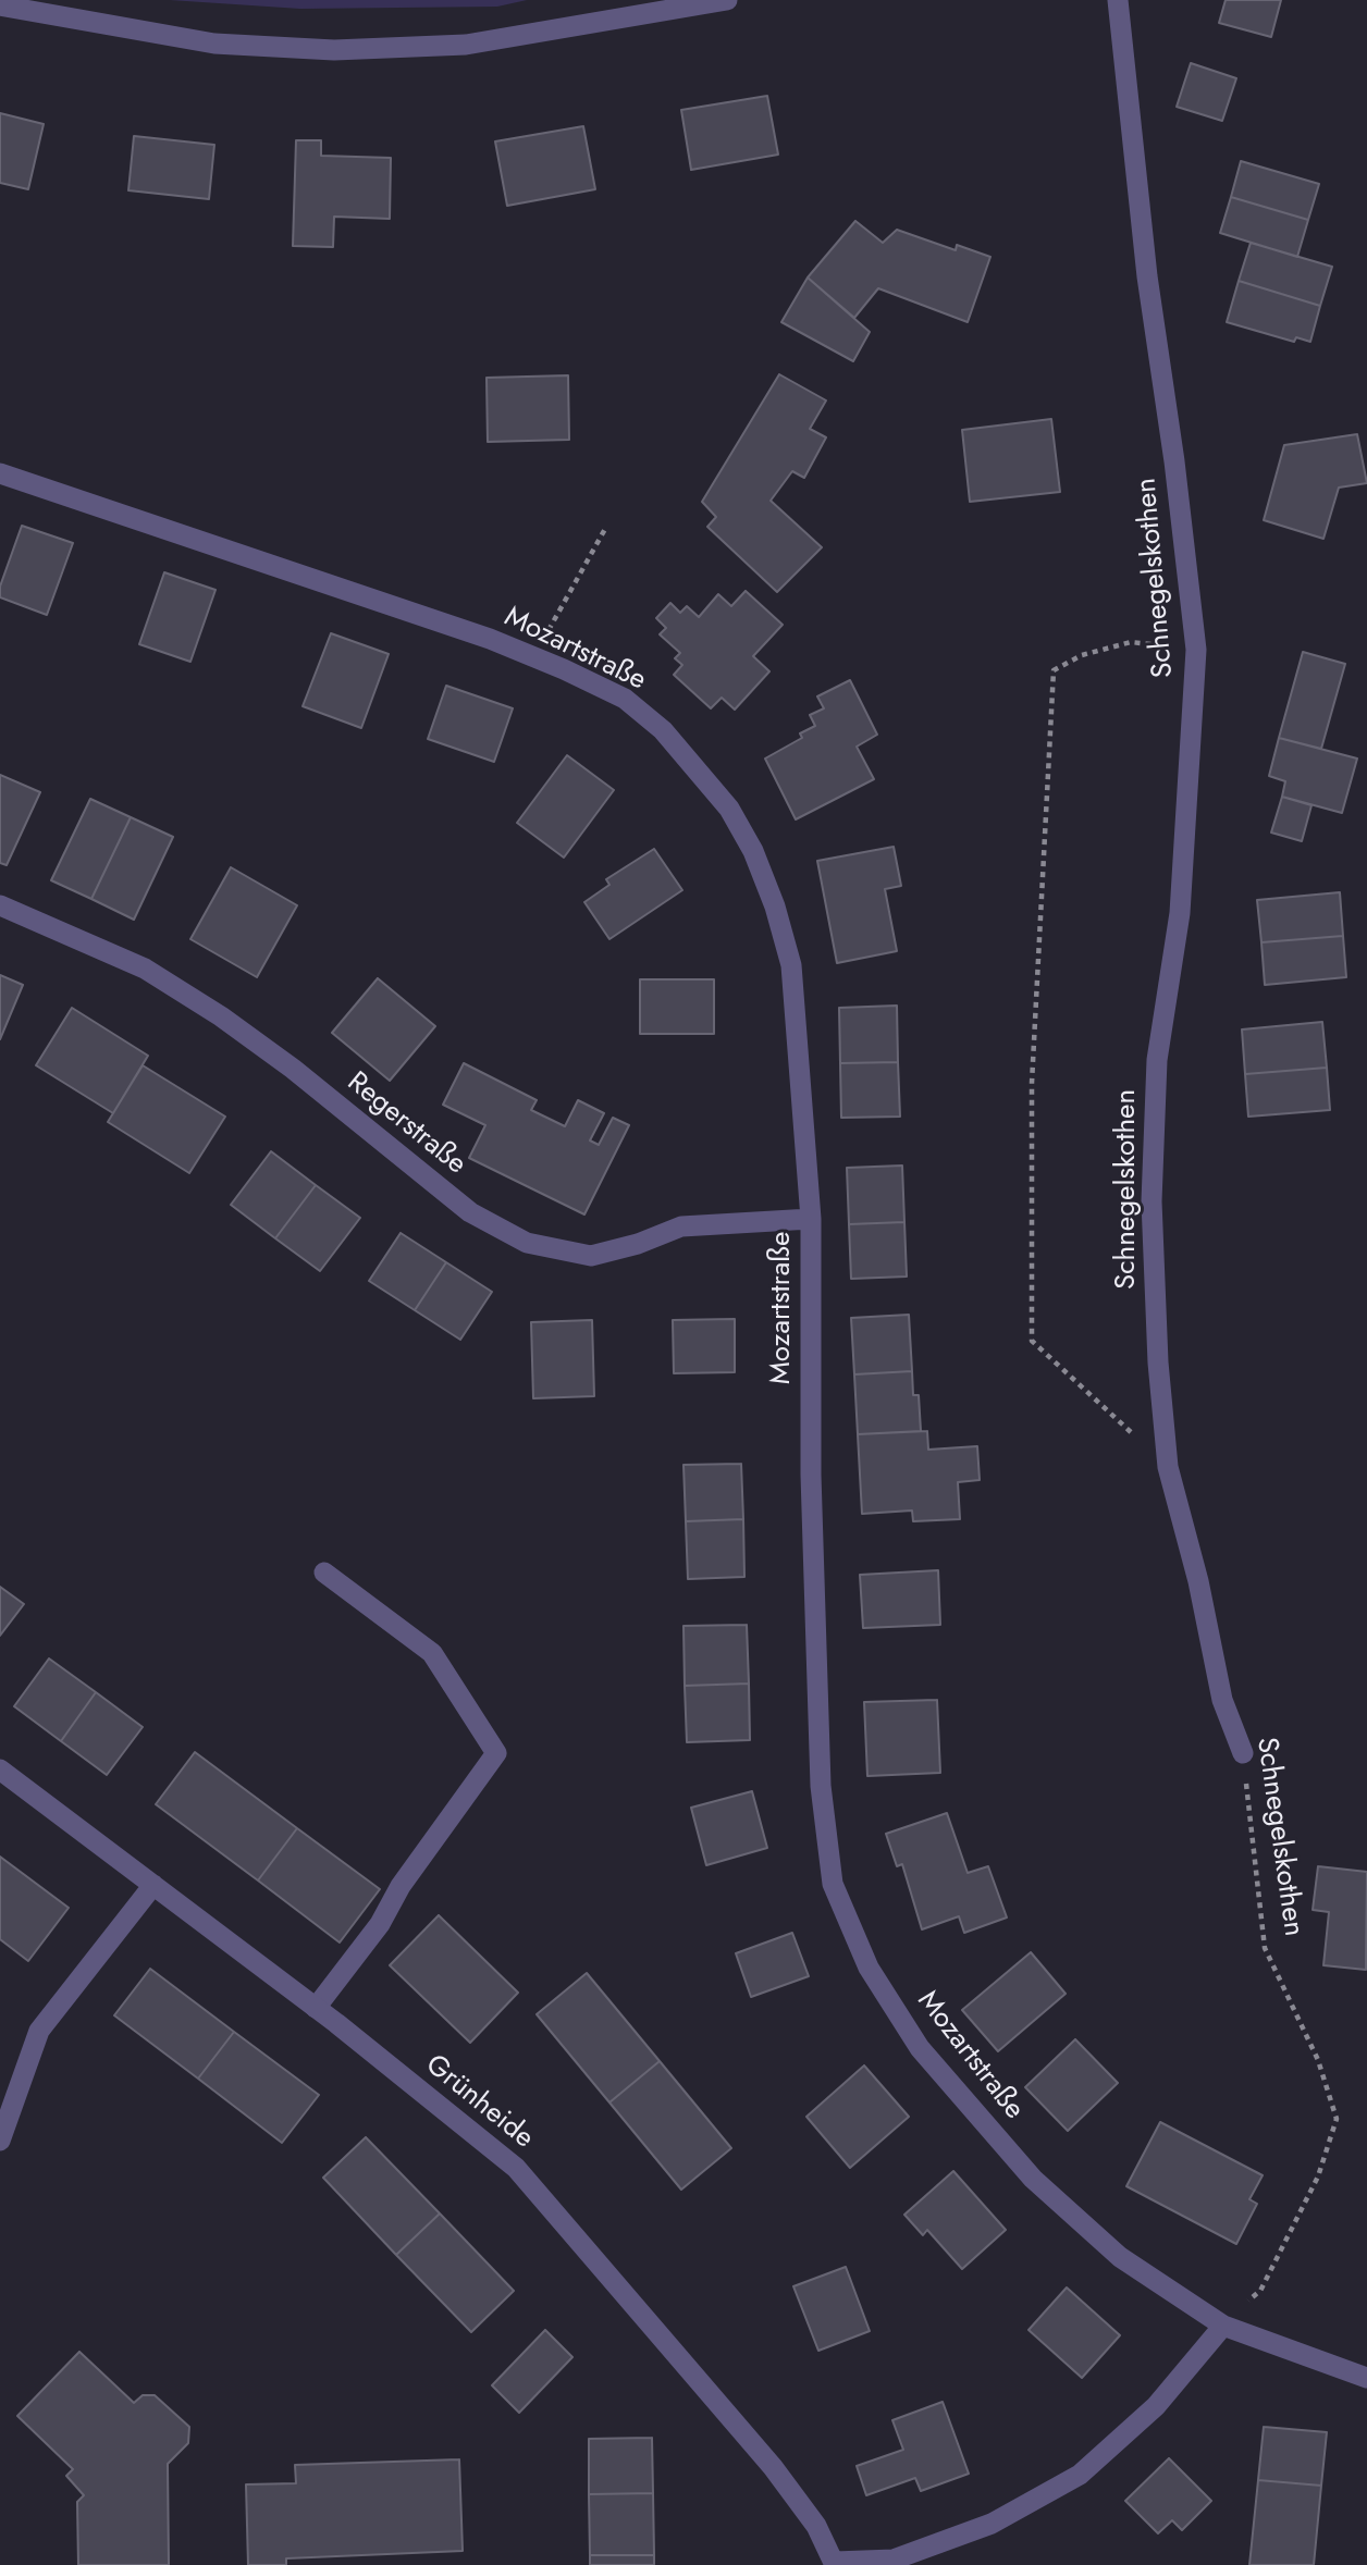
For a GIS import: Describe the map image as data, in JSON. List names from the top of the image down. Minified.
{"streets":{"street":["Schnegelskothen","Mozartstraße","Regerstraße","Grünheide"]},"crossings":[["Schnegelskothen","Mozartstraße"],["Mozartstraße","Regerstraße"]]}
